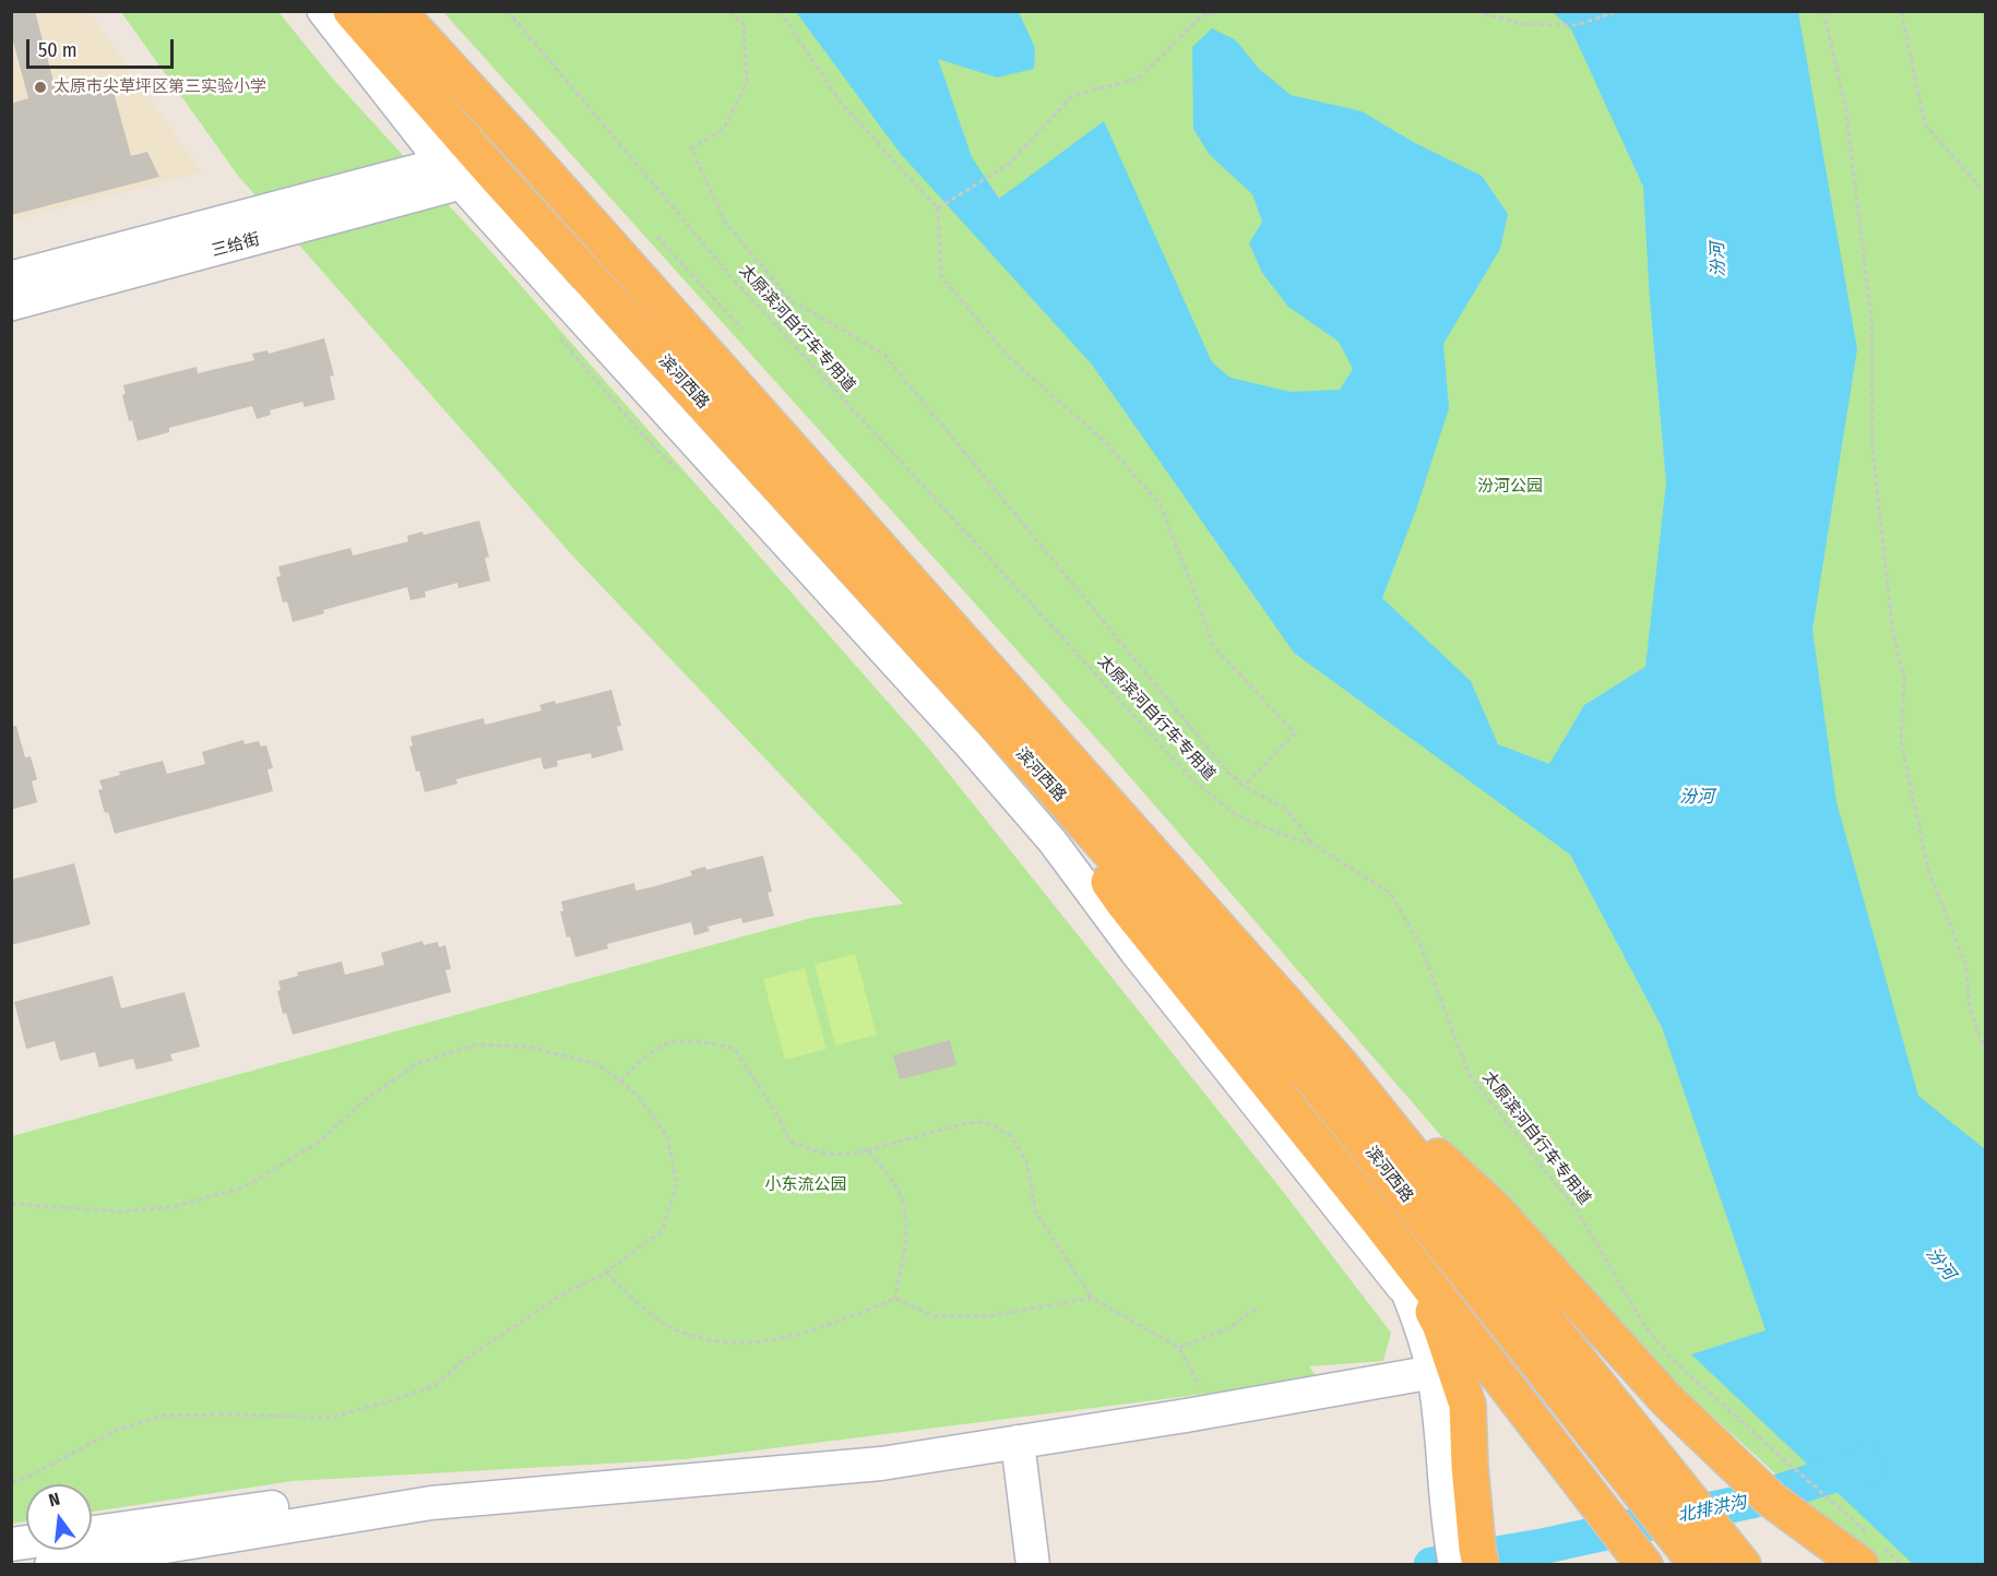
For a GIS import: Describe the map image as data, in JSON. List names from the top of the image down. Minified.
{"streets":{"highway":["滨河西路"],"street":["三给街"],"path":["太原滨河自行车专用道"]},"water":["汾河","北排洪沟"],"parks":["汾河公园","小东流公园"],"places":["太原市尖草坪区第三实验小学"],"scale_bar":"50 m","north":"top"}
